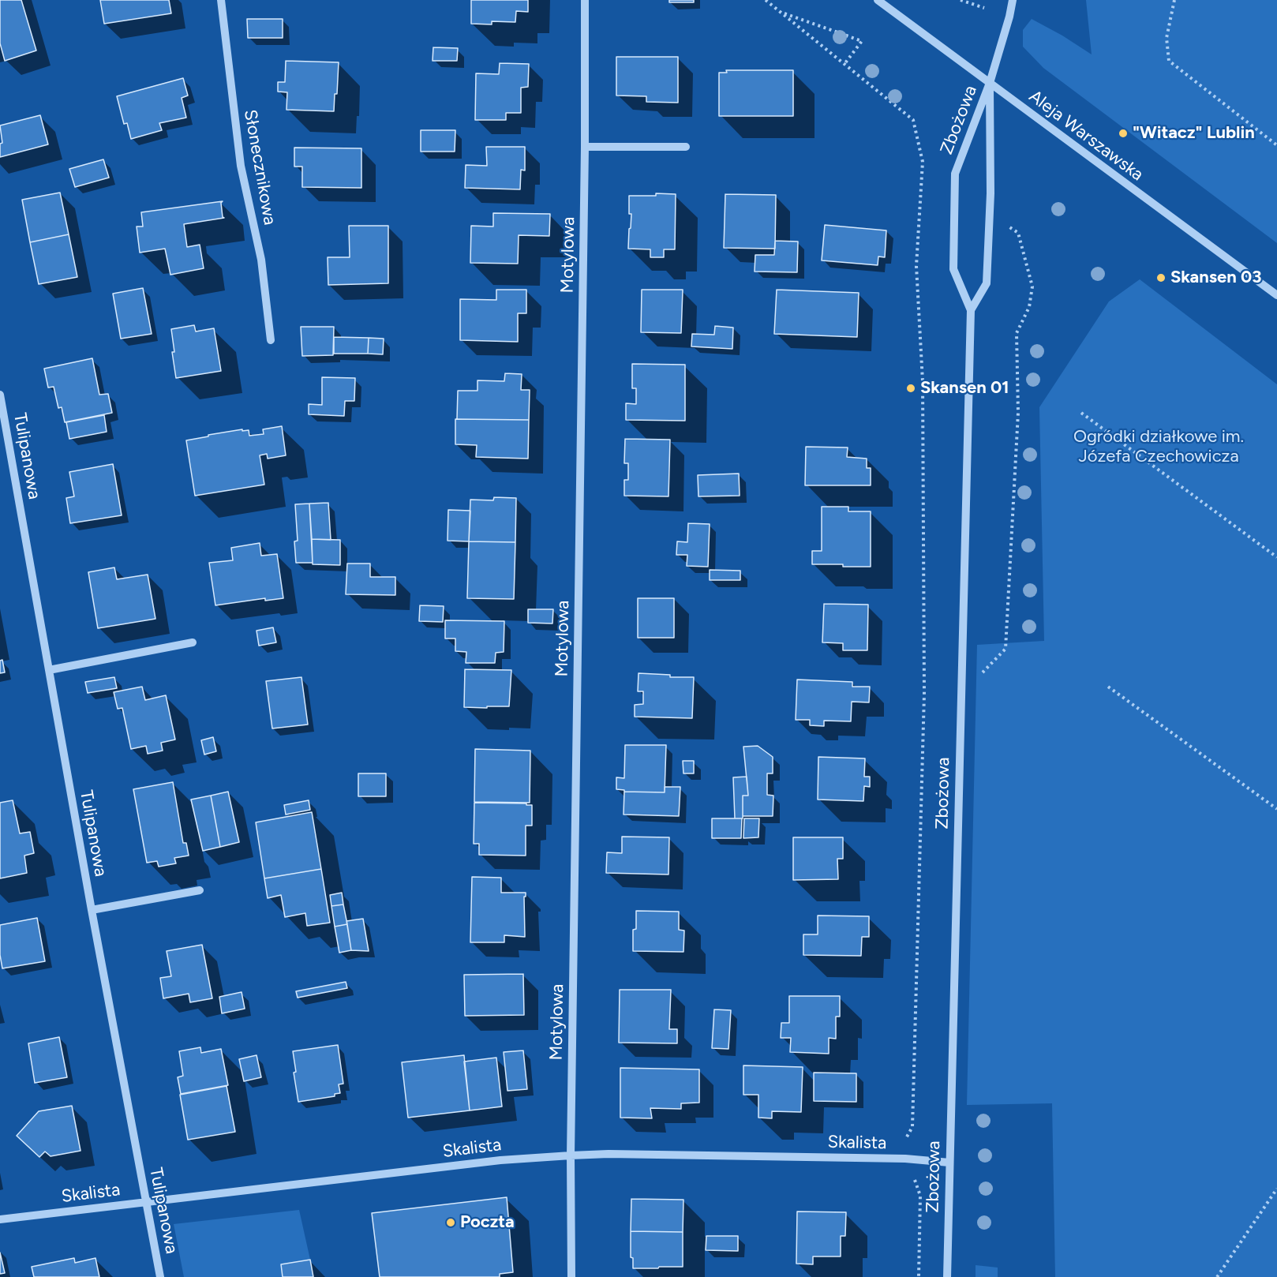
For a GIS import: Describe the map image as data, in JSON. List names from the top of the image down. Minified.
{"streets":{"street":["Zbożowa","Aleja Warszawska","Słonecznikowa","Motylowa","Tulipanowa","Skalista"]},"crossings":[["Zbożowa","Aleja Warszawska"],["Zbożowa","Skalista"],["Motylowa","Skalista"],["Tulipanowa","Skalista"]],"parks":["Ogródki działkowe im. Józefa Czechowicza"],"places":["\"Witacz\" Lublin","Skansen 03","Skansen 01","Poczta"]}
